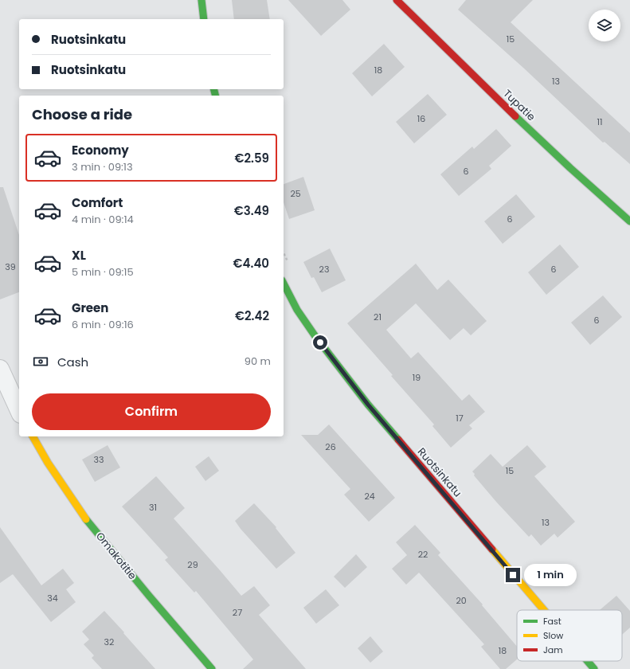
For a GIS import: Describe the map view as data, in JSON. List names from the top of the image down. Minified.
{"streets":{"street":["Tupatie","Ruotsinkatu","Omakotitie"]},"house_numbers":["15","18","13","16","11","6","25","6","39","23","6","21","6","19","17","26","33","15","24","31","13","22","29","34","20","27","32","18"],"legend":["Fast","Slow","Jam"],"page":{"banner":["Ruotsinkatu","Ruotsinkatu"],"heading":"Choose a ride","list":[{"name":"Economy","note":"3 min · 09:13","value":"€2.59"},{"name":"Comfort","note":"4 min · 09:14","value":"€3.49"},{"name":"XL","note":"5 min · 09:15","value":"€4.40"},{"name":"Green","note":"6 min · 09:16","value":"€2.42"}],"pay":["Cash","90 m"],"buttons":"Confirm","bubble":"1 min"}}
